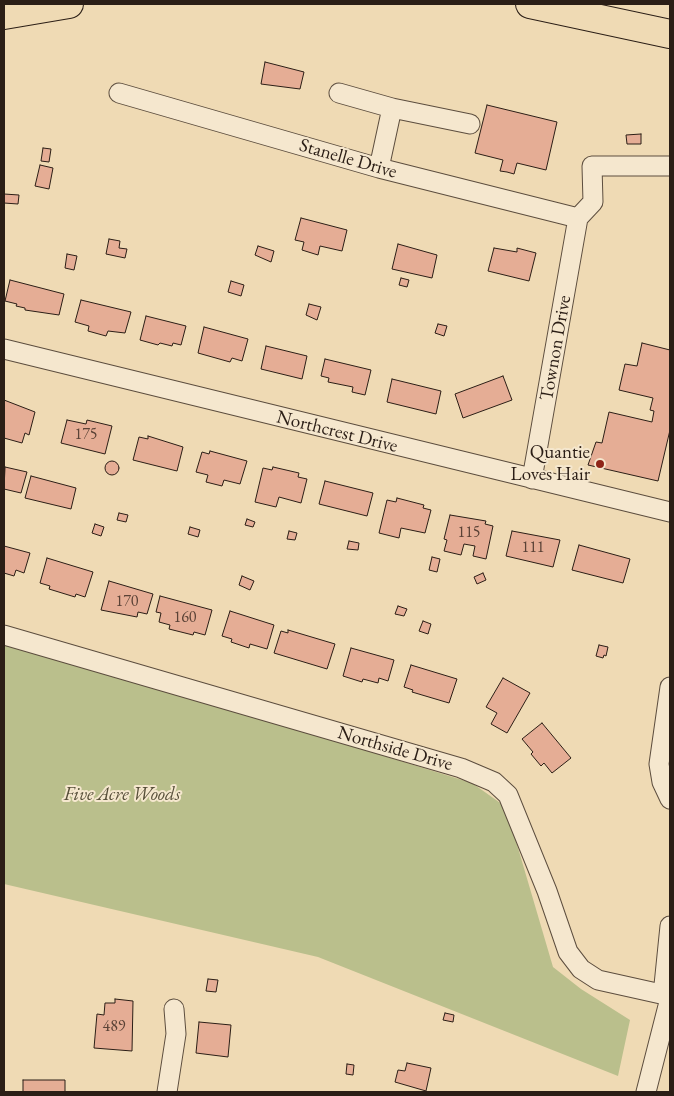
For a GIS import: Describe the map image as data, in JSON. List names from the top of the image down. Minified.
{"streets":{"street":["Stanelle Drive","Townon Drive","Northcrest Drive","Northside Drive"]},"crossings":[["Stanelle Drive","Townon Drive"],["Townon Drive","Northcrest Drive"]],"parks":["Five Acre Woods"],"places":["Quantie Loves Hair"],"house_numbers":["175","115","111","170","160","489"]}
